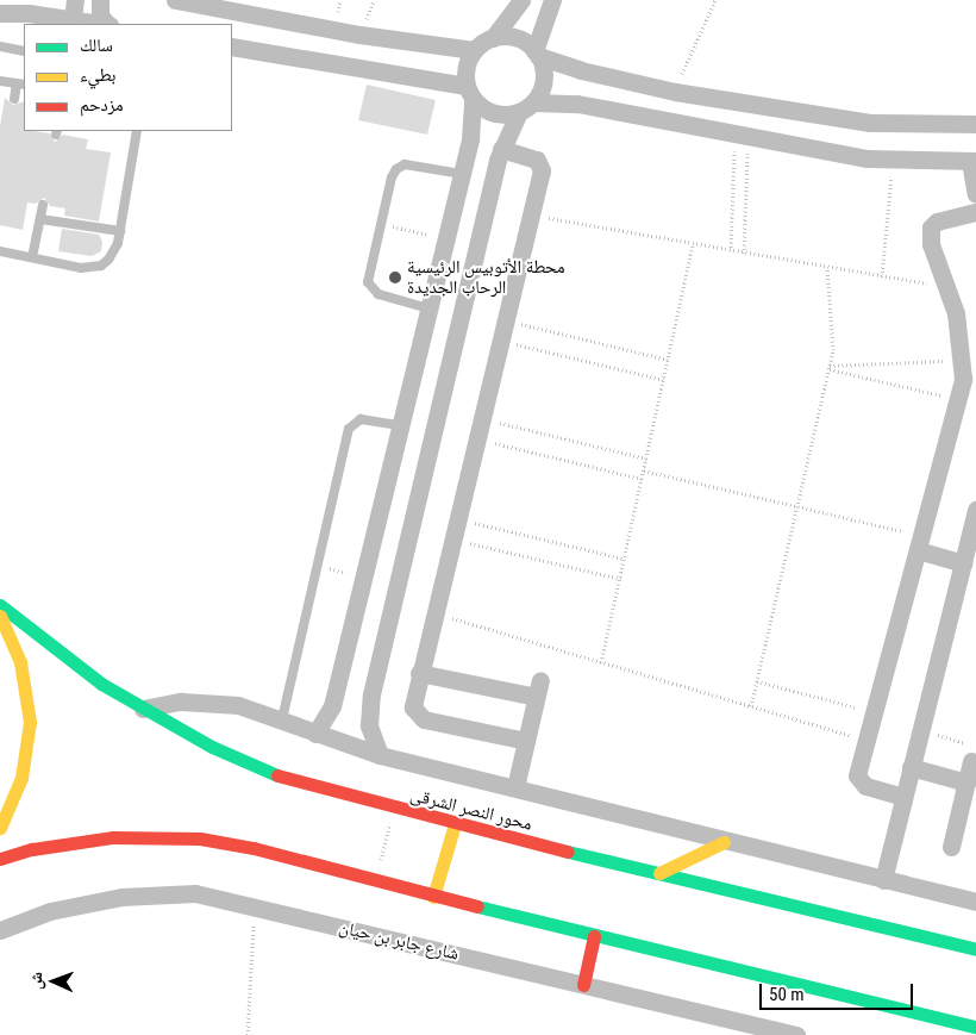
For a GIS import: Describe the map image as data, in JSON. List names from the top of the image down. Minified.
{"streets":{"street":["محور النصر الشرقى","شارع جابر بن حيان"]},"places":["محطة الأتوبيس الرئيسية الرحاب الجديدة"],"legend":["سالك","بطيء","مزدحم"],"scale_bar":"50 m","north":"left"}
